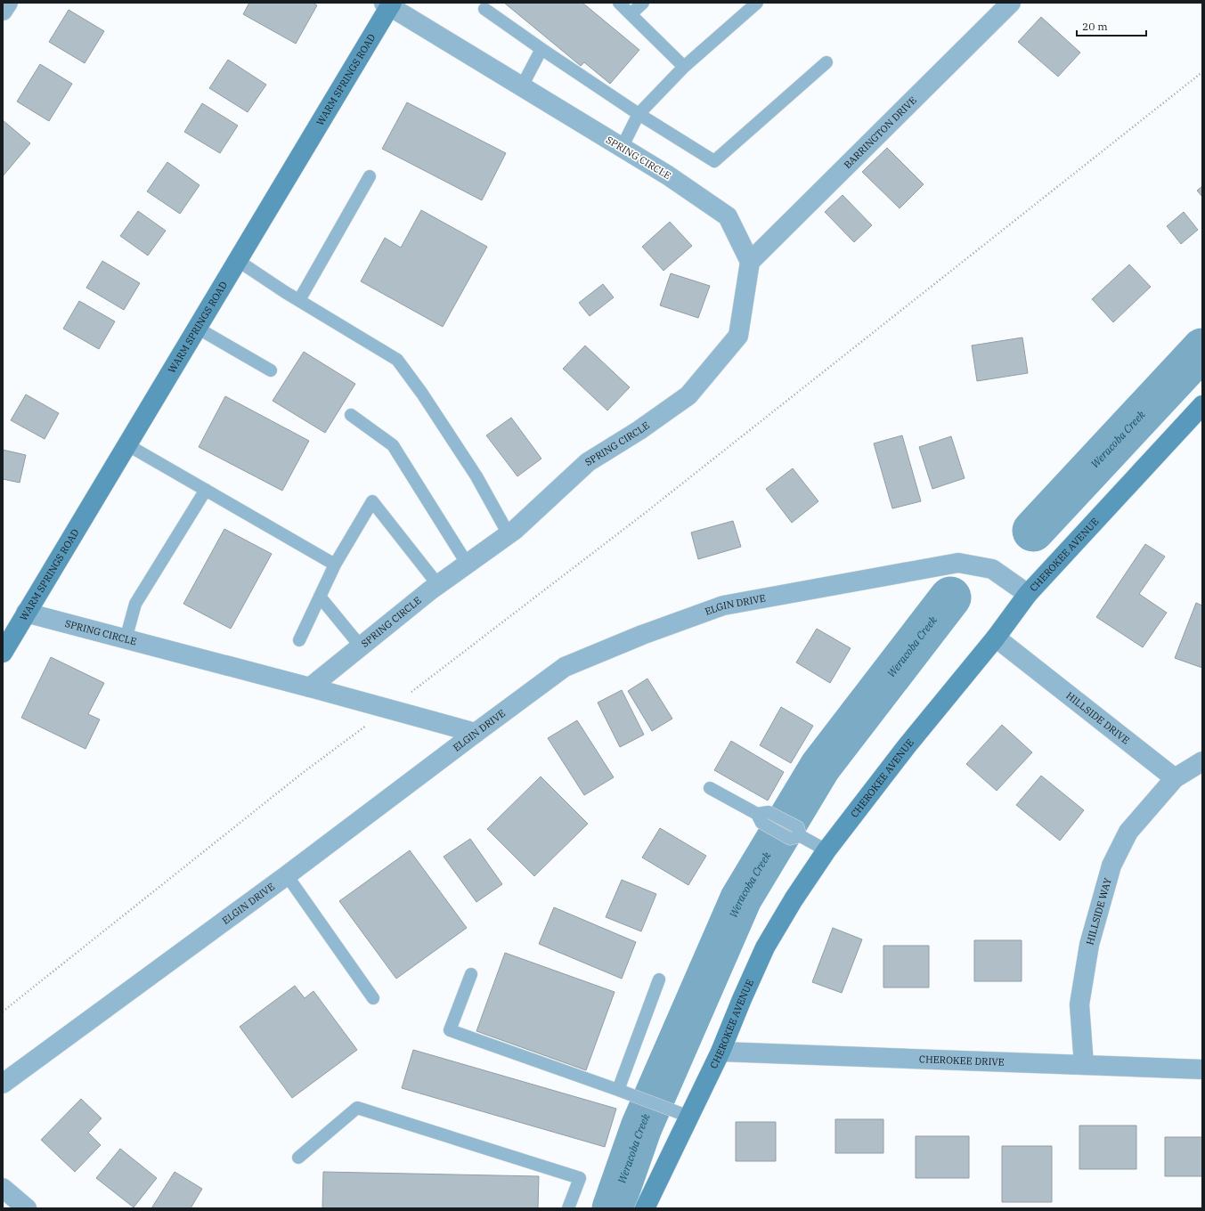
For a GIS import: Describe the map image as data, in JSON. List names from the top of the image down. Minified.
{"streets":{"street":["WARM SPRINGS ROAD","BARRINGTON DRIVE","SPRING CIRCLE","CHEROKEE AVENUE","ELGIN DRIVE","HILLSIDE DRIVE","HILLSIDE WAY","CHEROKEE DRIVE"]},"crossings":[["WARM SPRINGS ROAD","SPRING CIRCLE"],["BARRINGTON DRIVE","SPRING CIRCLE"],["CHEROKEE AVENUE","ELGIN DRIVE"],["CHEROKEE AVENUE","HILLSIDE DRIVE"],["CHEROKEE AVENUE","CHEROKEE DRIVE"],["HILLSIDE DRIVE","HILLSIDE WAY"],["HILLSIDE WAY","CHEROKEE DRIVE"]],"water":["Weracoba Creek"],"scale_bar":"20 m"}
